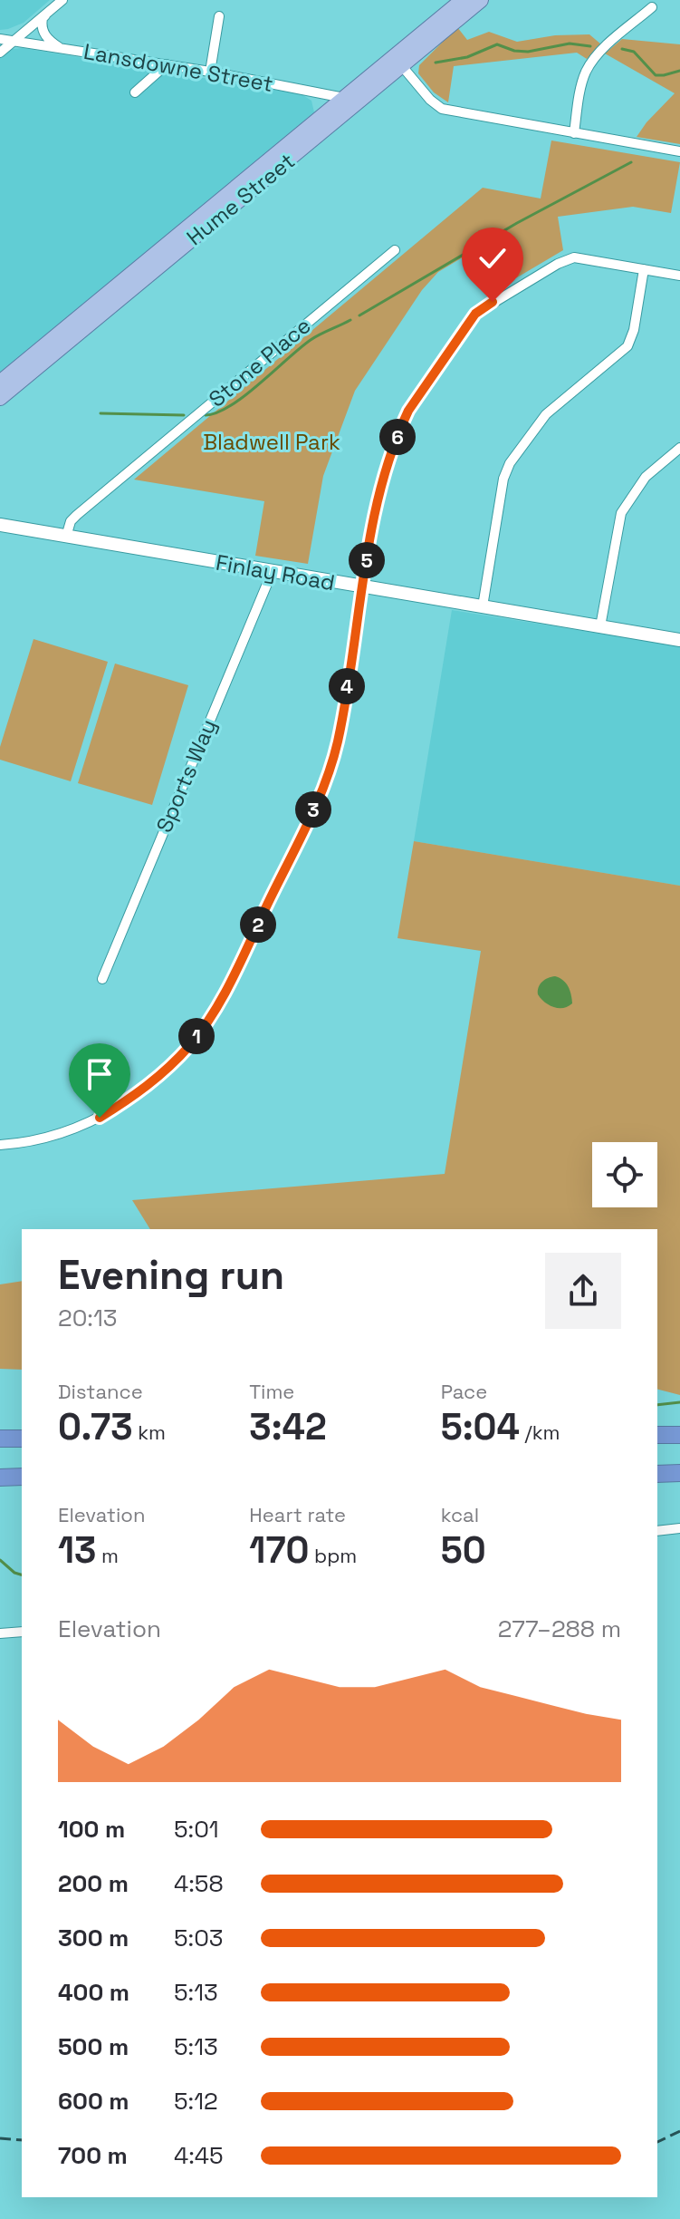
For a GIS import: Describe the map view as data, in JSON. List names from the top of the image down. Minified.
{"streets":{"main road":["Hume Street"],"street":["Lansdowne Street","Stone Place","Finlay Road","Sports Way"]},"crossings":[["Lansdowne Street","Hume Street"],["Stone Place","Finlay Road"],["Finlay Road","Sports Way"]],"parks":["Bladwell Park"],"page":{"pins":["6","5","4","3","2","1"],"heading":["Evening run","20:13"],"stats":[["Distance","0.73 km"],["Time","3:42"],["Pace","5:04 /km"],["Elevation","13 m"],["Heart rate","170 bpm"],["kcal","50"]],"chart":["Elevation","277–288 m"],"list":[{"name":"100 m","note":"5:01"},{"name":"200 m","note":"4:58"},{"name":"300 m","note":"5:03"},{"name":"400 m","note":"5:13"},{"name":"500 m","note":"5:13"},{"name":"600 m","note":"5:12"},{"name":"700 m","note":"4:45"}]}}
